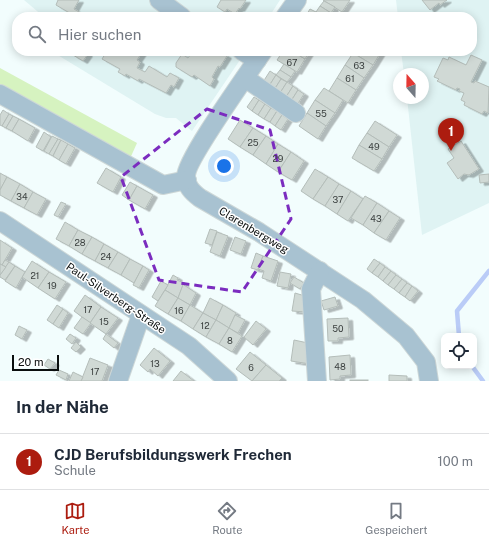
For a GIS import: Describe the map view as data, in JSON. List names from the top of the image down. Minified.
{"streets":{"street":["Clarenbergweg","Paul-Silverberg-Straße"]},"house_numbers":["67","63","61","55","25","49","29","34","37","43","28","24","21","19","17","16","15","12","50","8","13","48","6","17"],"scale_bar":"20 m","north":"top","page":{"search":"Hier suchen","pins":"1","scale":"20 m","heading":"In der Nähe","list":[{"mark":"1","name":"CJD Berufsbildungswerk Frechen","note":"Schule","value":"100 m"}],"nav":["Karte","Route","Gespeichert"]}}
